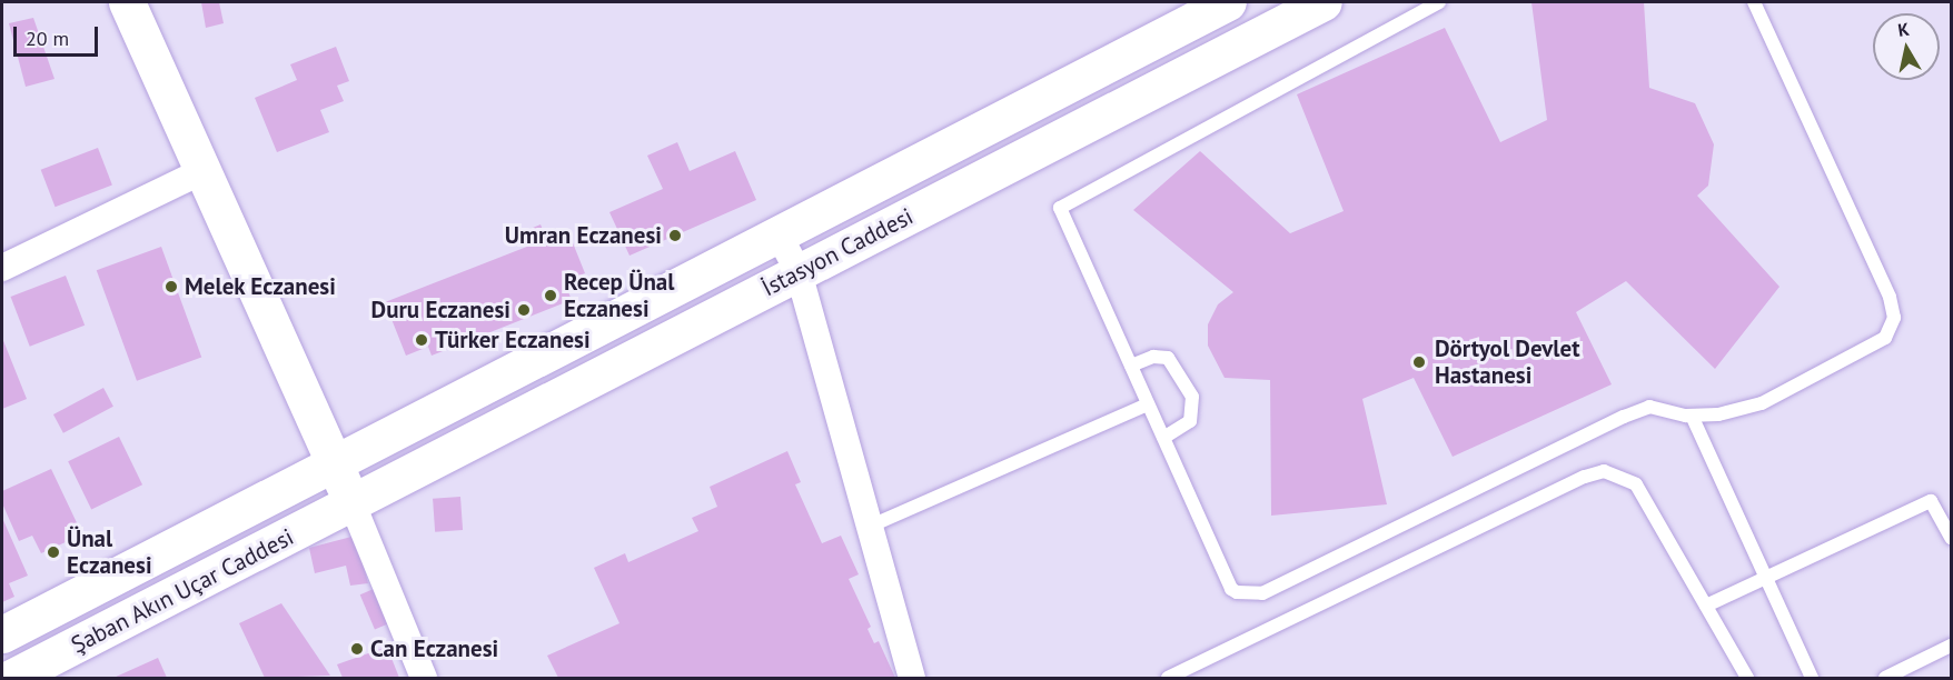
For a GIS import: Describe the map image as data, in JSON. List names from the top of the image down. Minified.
{"streets":{"main road":["İstasyon Caddesi","Şaban Akın Uçar Caddesi"]},"crossings":[["İstasyon Caddesi","Şaban Akın Uçar Caddesi"]],"places":["Umran Eczanesi","Melek Eczanesi","Recep Ünal Eczanesi","Duru Eczanesi","Türker Eczanesi","Dörtyol Devlet Hastanesi","Ünal Eczanesi","Can Eczanesi"],"scale_bar":"20 m","north":"top"}
